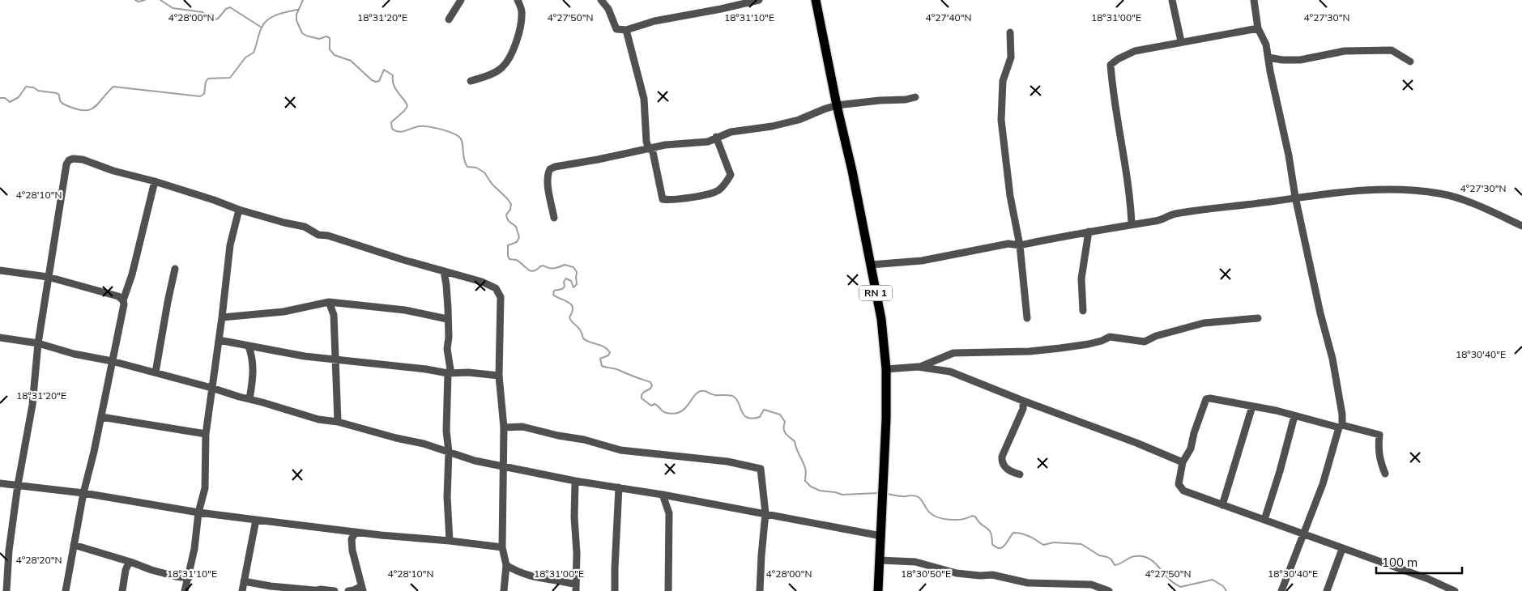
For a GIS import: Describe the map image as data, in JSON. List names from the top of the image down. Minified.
{"streets":{"main road":["RN 1"]},"scale_bar":"100 m","coordinates":["4°27'30\"N","4°28'00\"N","4°27'50\"N","4°27'40\"N","18°31'10\"E","18°31'20\"E","18°31'00\"E","4°28'10\"N","18°30'40\"E","4°28'20\"N","18°30'50\"E"]}
